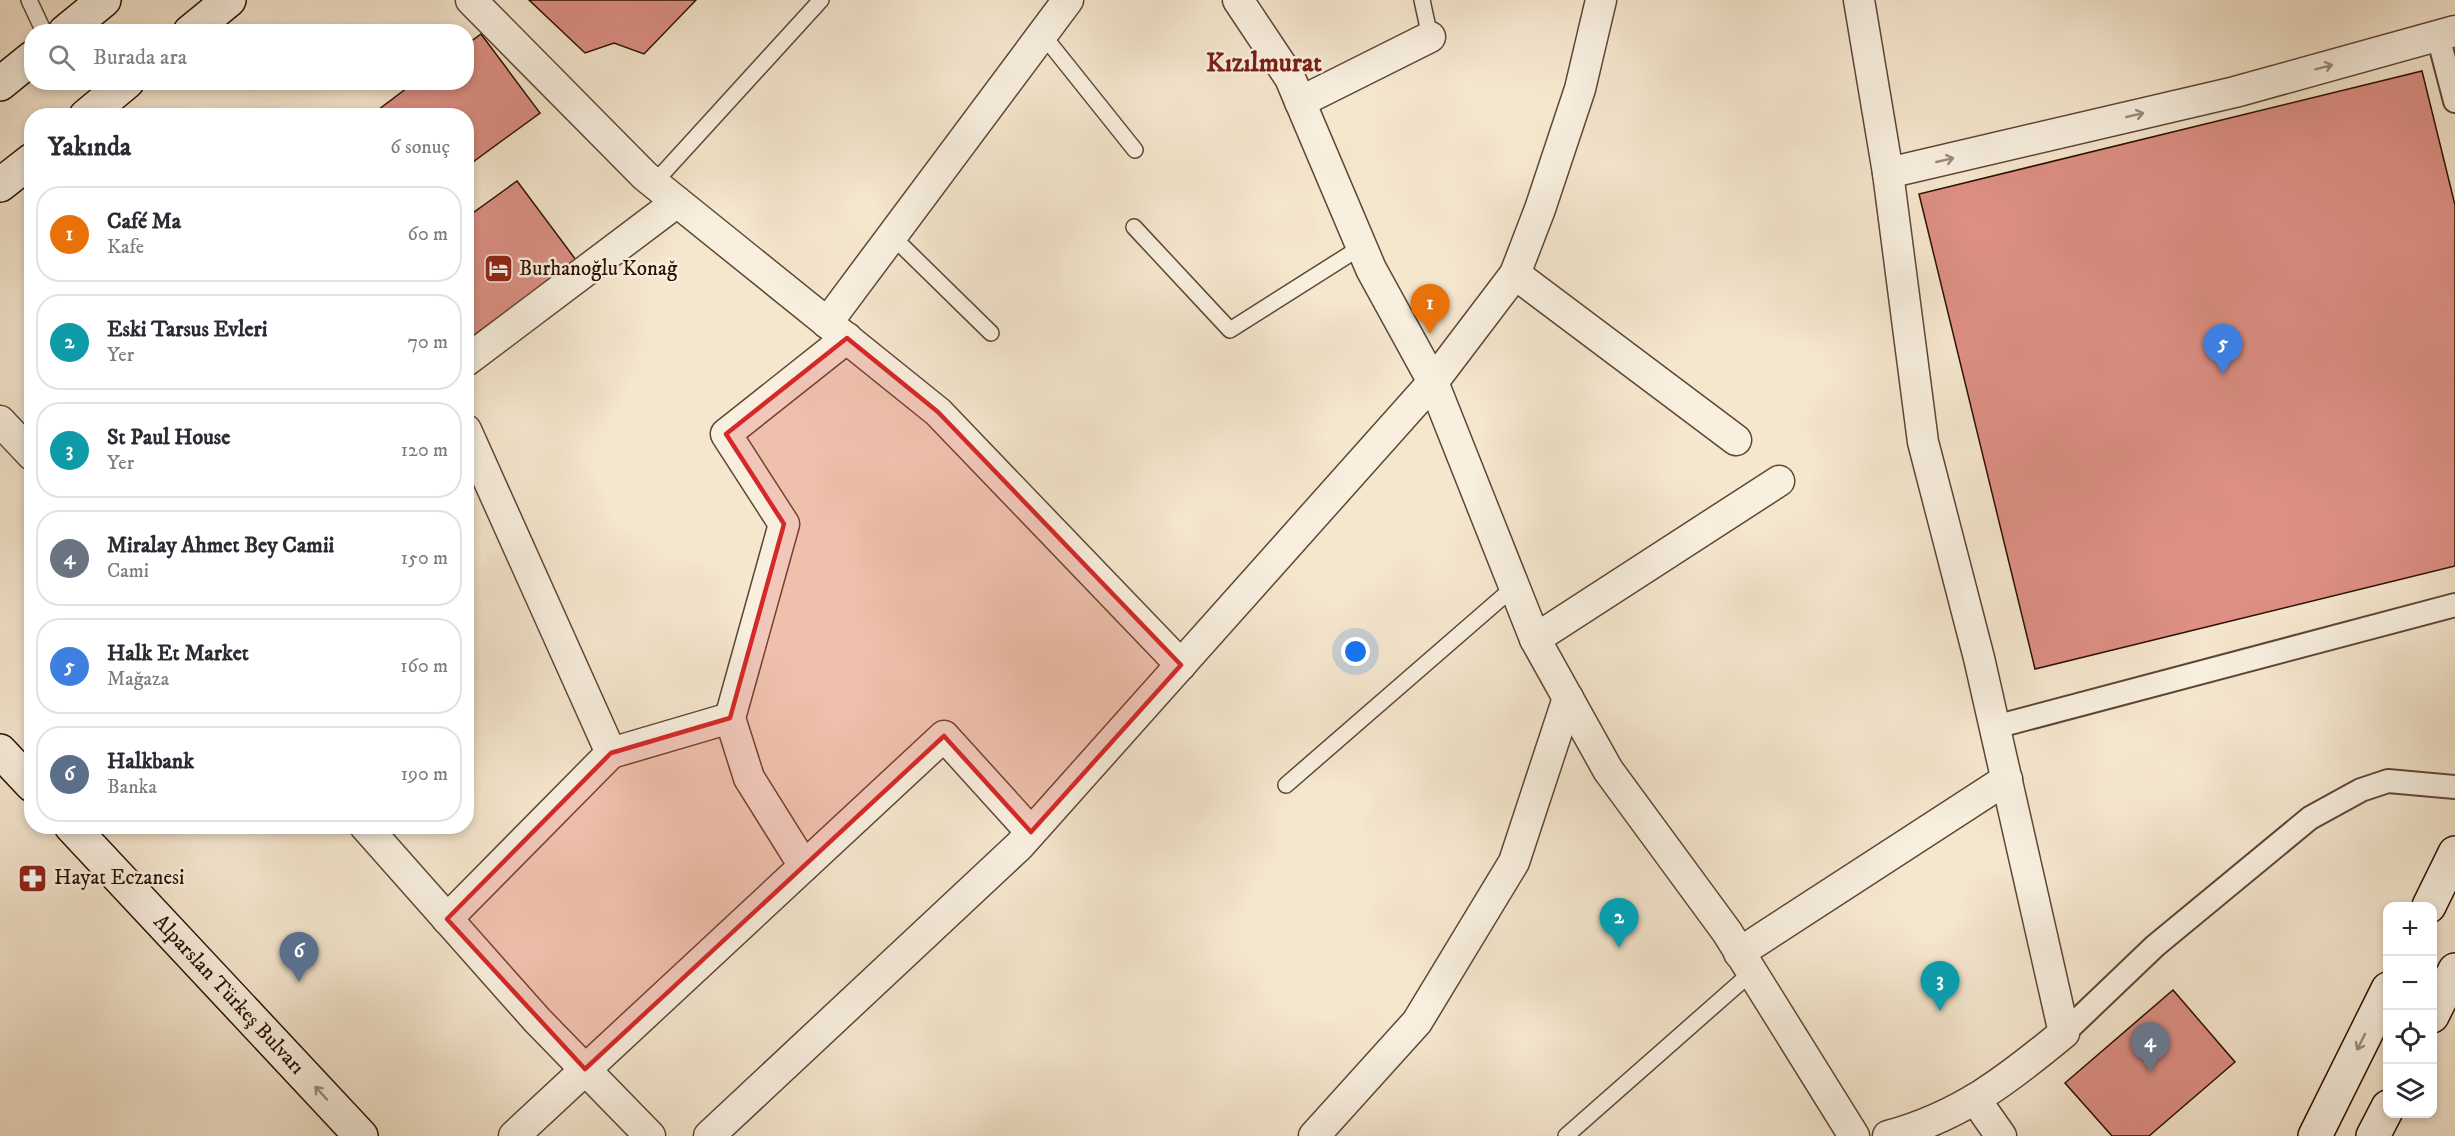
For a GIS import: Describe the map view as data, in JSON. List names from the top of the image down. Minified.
{"streets":{"main road":["Alparslan Türkeş Bulvarı"]},"one_way":["Alparslan Türkeş Bulvarı"],"districts":["Kızılmurat"],"places":{"hotel":["Burhanoğlu Konağ"],"pharmacy":["Hayat Eczanesi"]},"page":{"search":"Burada ara","heading":["Yakında","6 sonuç"],"list":[{"mark":"1","name":"Café Ma","note":"Kafe","value":"60 m"},{"mark":"2","name":"Eski Tarsus Evleri","note":"Yer","value":"70 m"},{"mark":"3","name":"St Paul House","note":"Yer","value":"120 m"},{"mark":"4","name":"Miralay Ahmet Bey Camii","note":"Cami","value":"150 m"},{"mark":"5","name":"Halk Et Market","note":"Mağaza","value":"160 m"},{"mark":"6","name":"Halkbank","note":"Banka","value":"190 m"}],"pins":["1","5","2","6","3","4"],"map_buttons":["+","−"]}}
